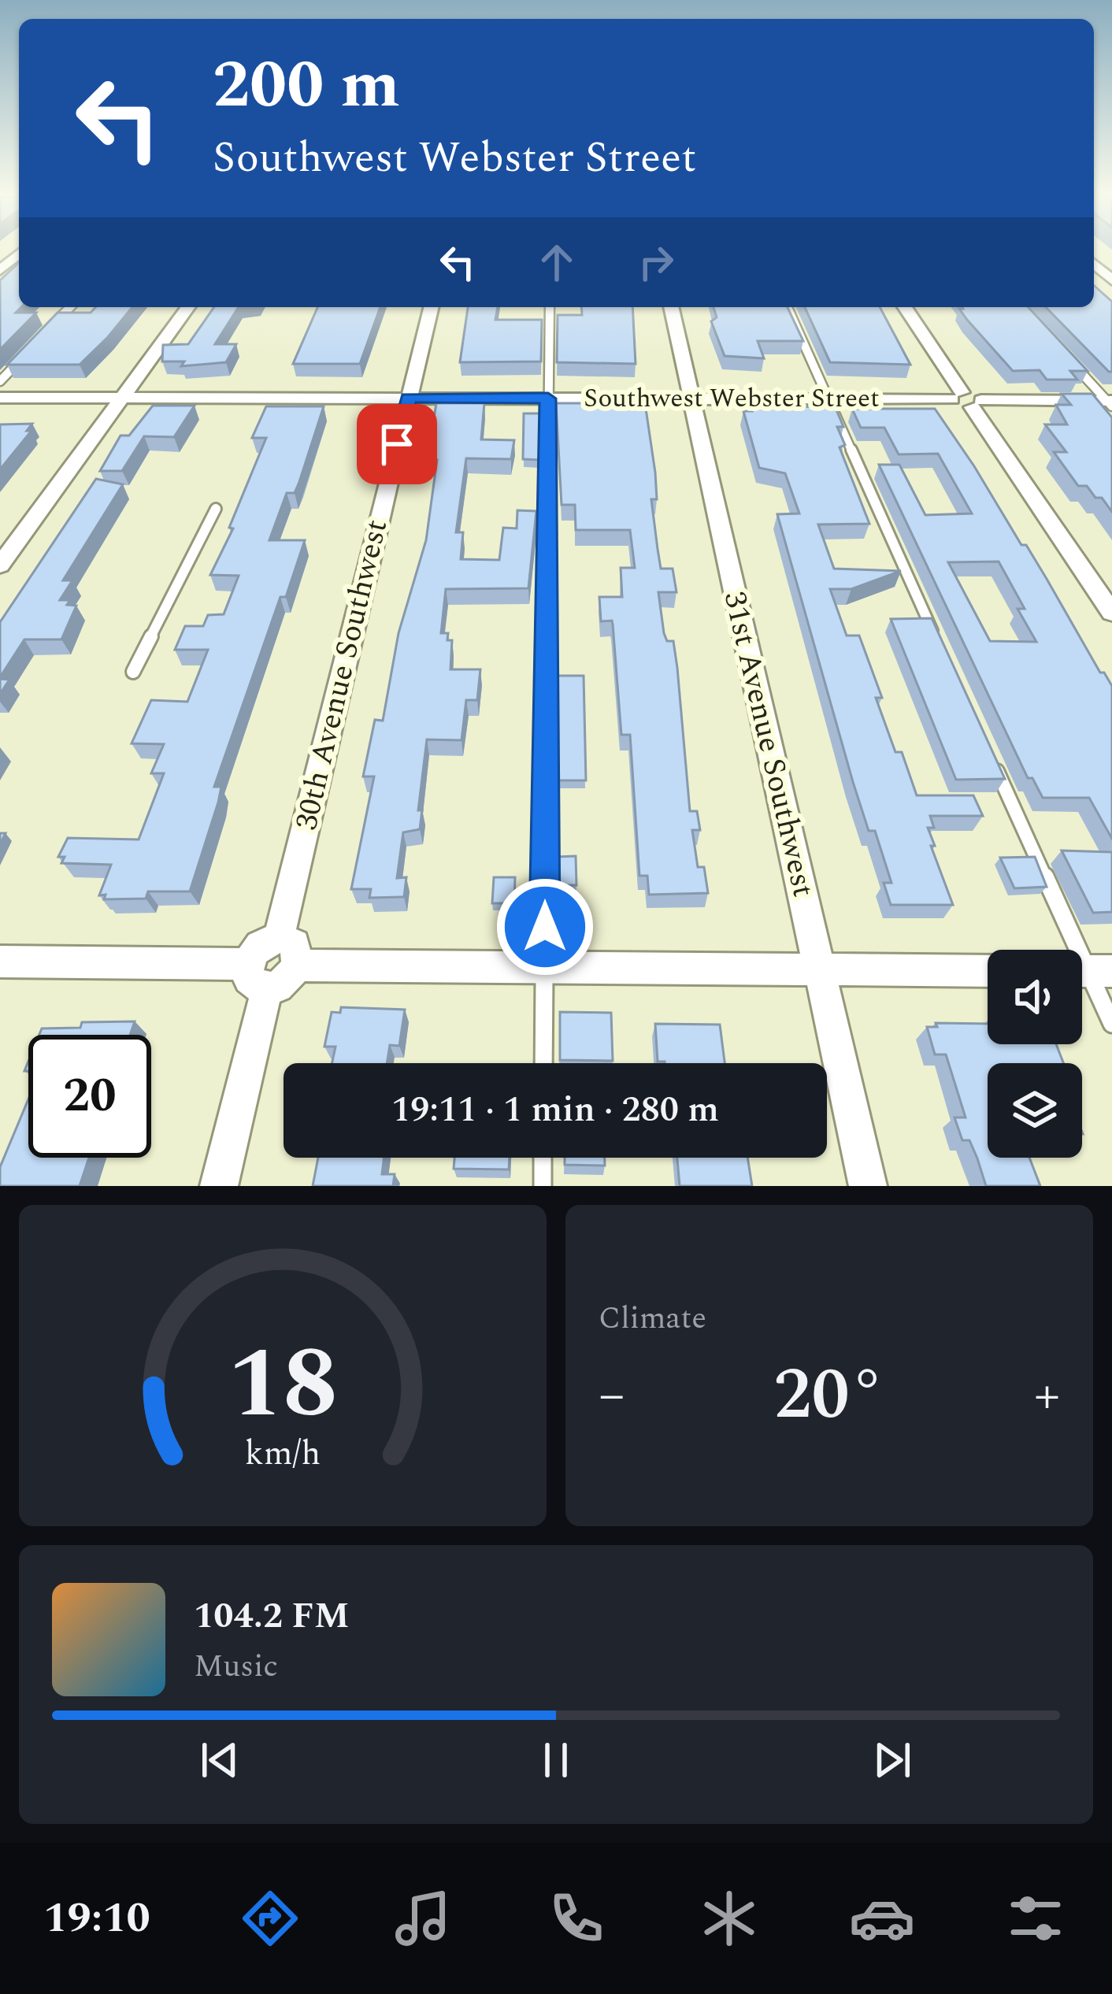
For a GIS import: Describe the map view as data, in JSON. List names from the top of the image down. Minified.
{"streets":{"street":["Southwest Webster Street","30th Avenue Southwest","31st Avenue Southwest"]},"crossings":[["Southwest Webster Street","30th Avenue Southwest"],["Southwest Webster Street","31st Avenue Southwest"]],"page":{"turn":["200 m","Southwest Webster Street"],"limit":"20","trip":"19:11 · 1 min · 280 m","tile":"Climate","heat":["−","20°","+"],"song":["104.2 FM","Music"],"tabs":"19:10","gauge":["18","km/h"]}}
